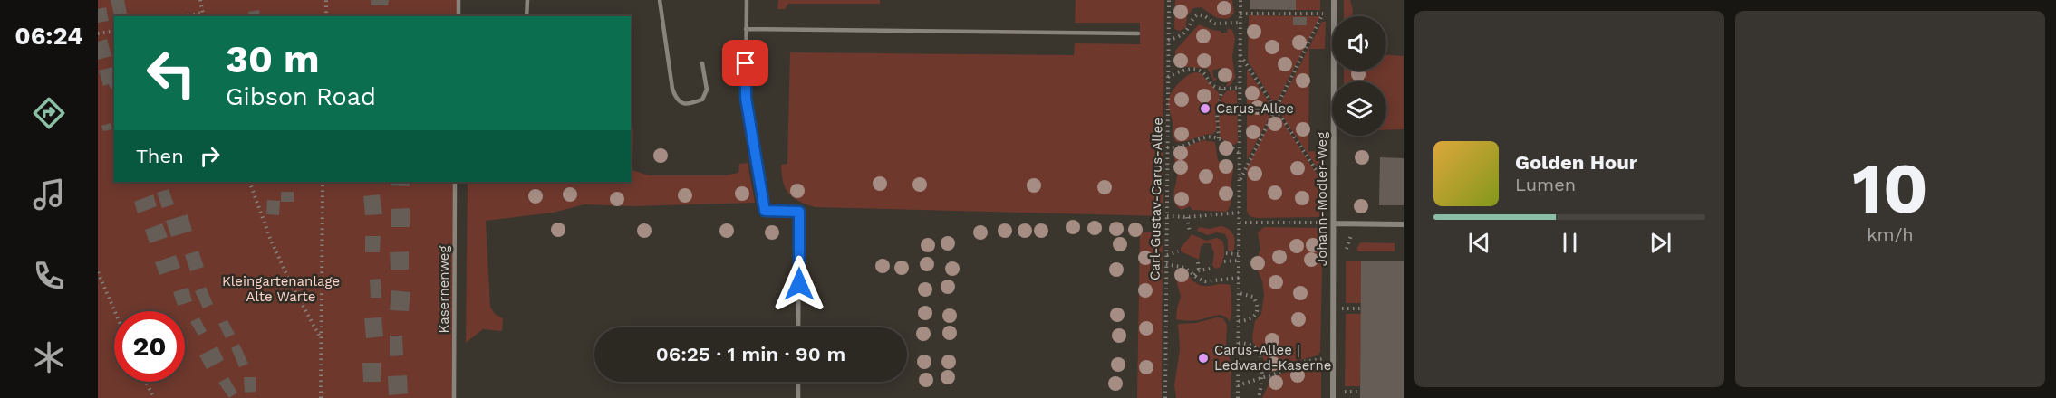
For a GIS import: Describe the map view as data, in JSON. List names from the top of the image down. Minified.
{"streets":{"street":["Johann-Modler-Weg"],"lane":["Kasernenweg"],"path":["Carl-Gustav-Carus-Allee"]},"parks":["Kleingartenanlage Alte Warte"],"places":["Carus-Allee","Carus-Allee | Ledward-Kaserne"],"page":{"tabs":"06:24","tile":["10","km/h"],"turn":["30 m","Gibson Road"],"then":"Then","song":["Golden Hour","Lumen"],"limit":"20","trip":"06:25 · 1 min · 90 m"}}
